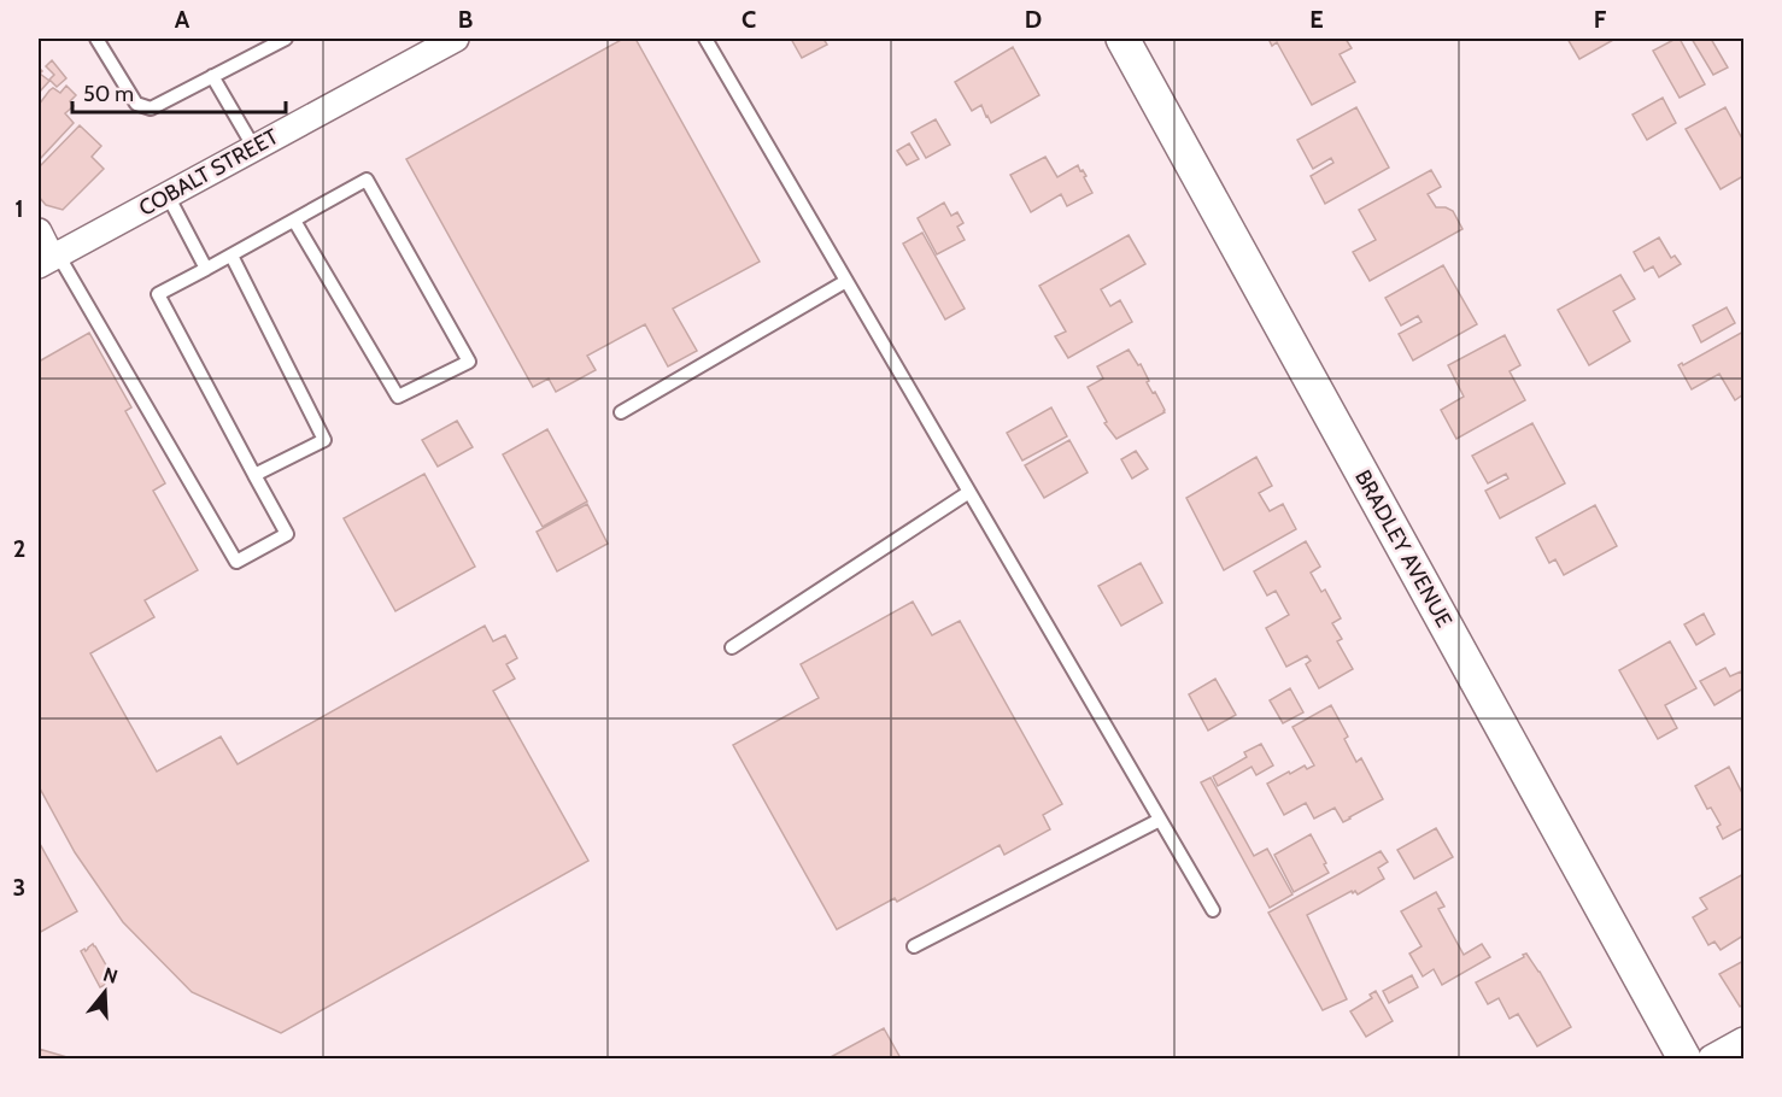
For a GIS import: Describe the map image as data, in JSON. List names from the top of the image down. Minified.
{"streets":{"street":["COBALT STREET","BRADLEY AVENUE"]},"scale_bar":"50 m","north":"top","grid":{"columns":["A","B","C","D","E","F"],"rows":["1","2","3"]}}
